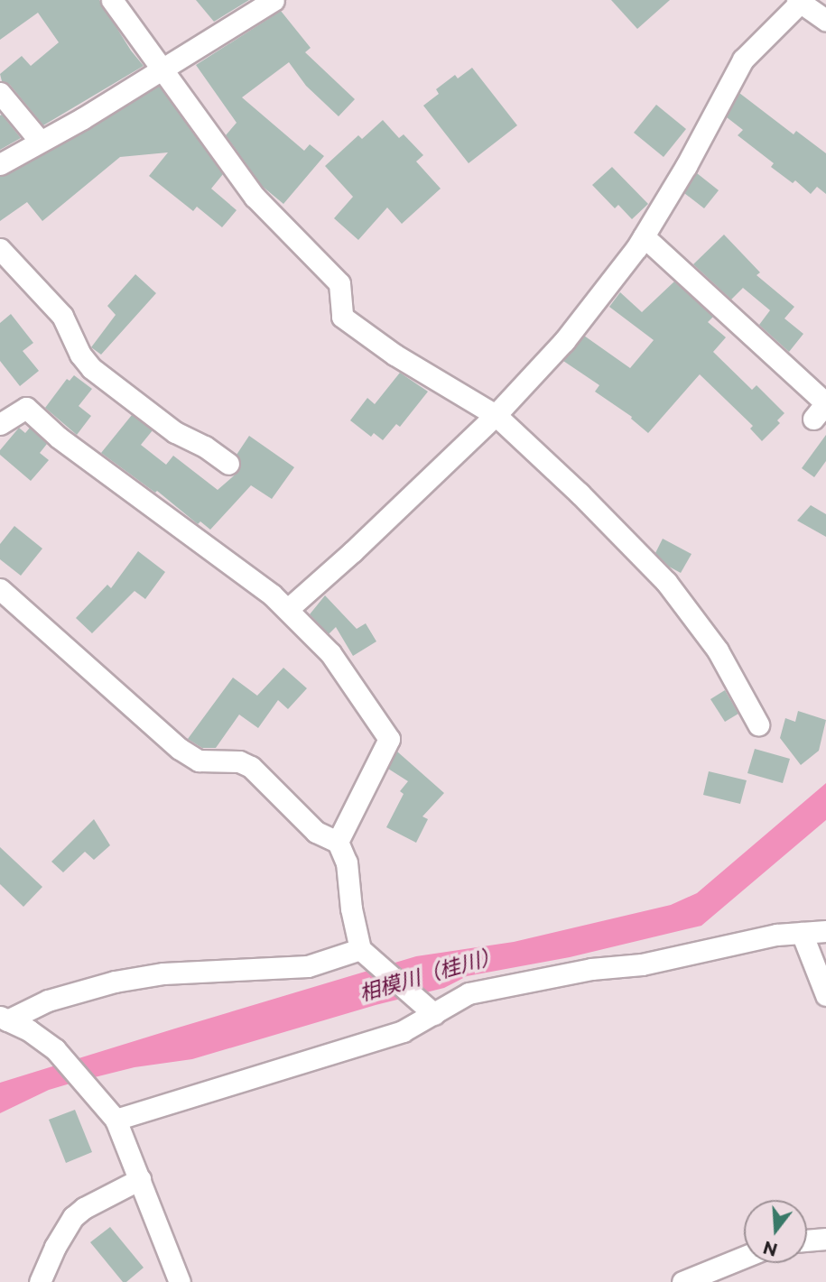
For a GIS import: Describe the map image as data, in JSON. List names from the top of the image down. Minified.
{"water":["相模川（桂川）"],"north":"bottom"}
